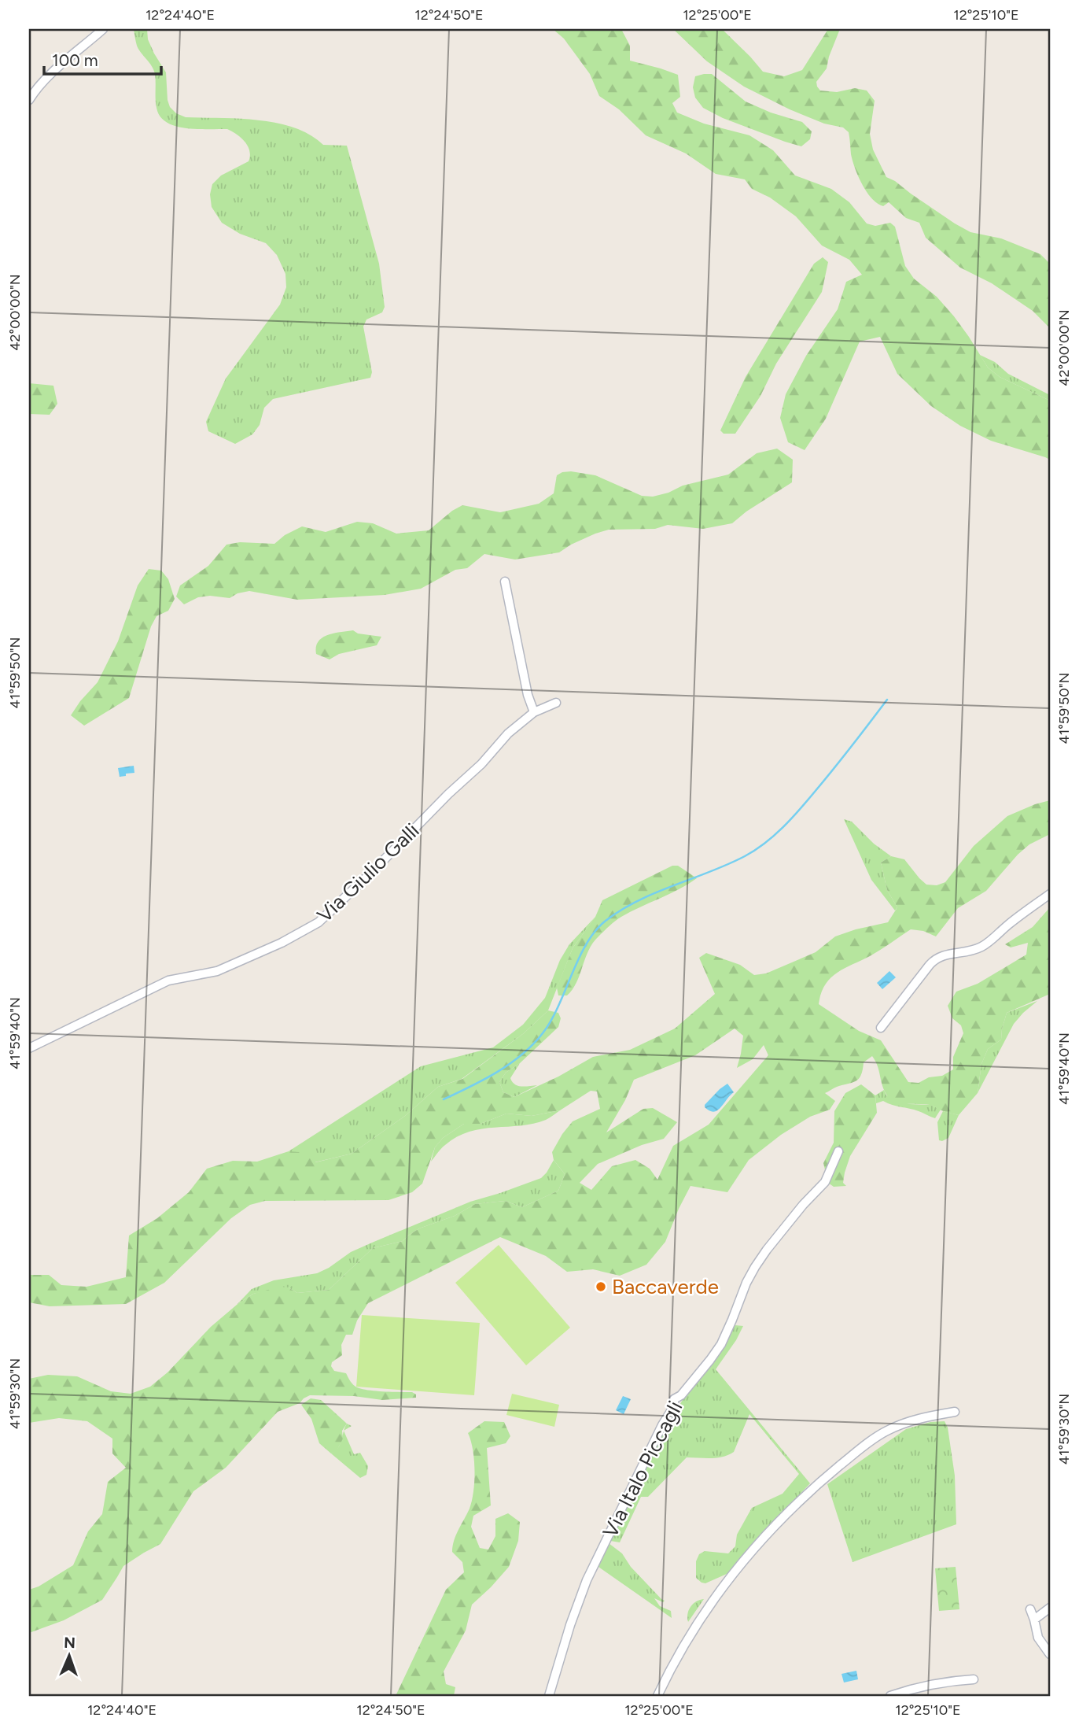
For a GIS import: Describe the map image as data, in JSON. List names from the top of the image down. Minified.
{"streets":{"street":["Via Giulio Galli","Via Italo Piccagli"]},"places":["Baccaverde"],"scale_bar":"100 m","north":"top","coordinates":["12°24'40\"E","12°24'50\"E","12°25'00\"E","12°25'10\"E","42°00'00\"N","41°59'50\"N","41°59'40\"N","41°59'30\"N"]}
